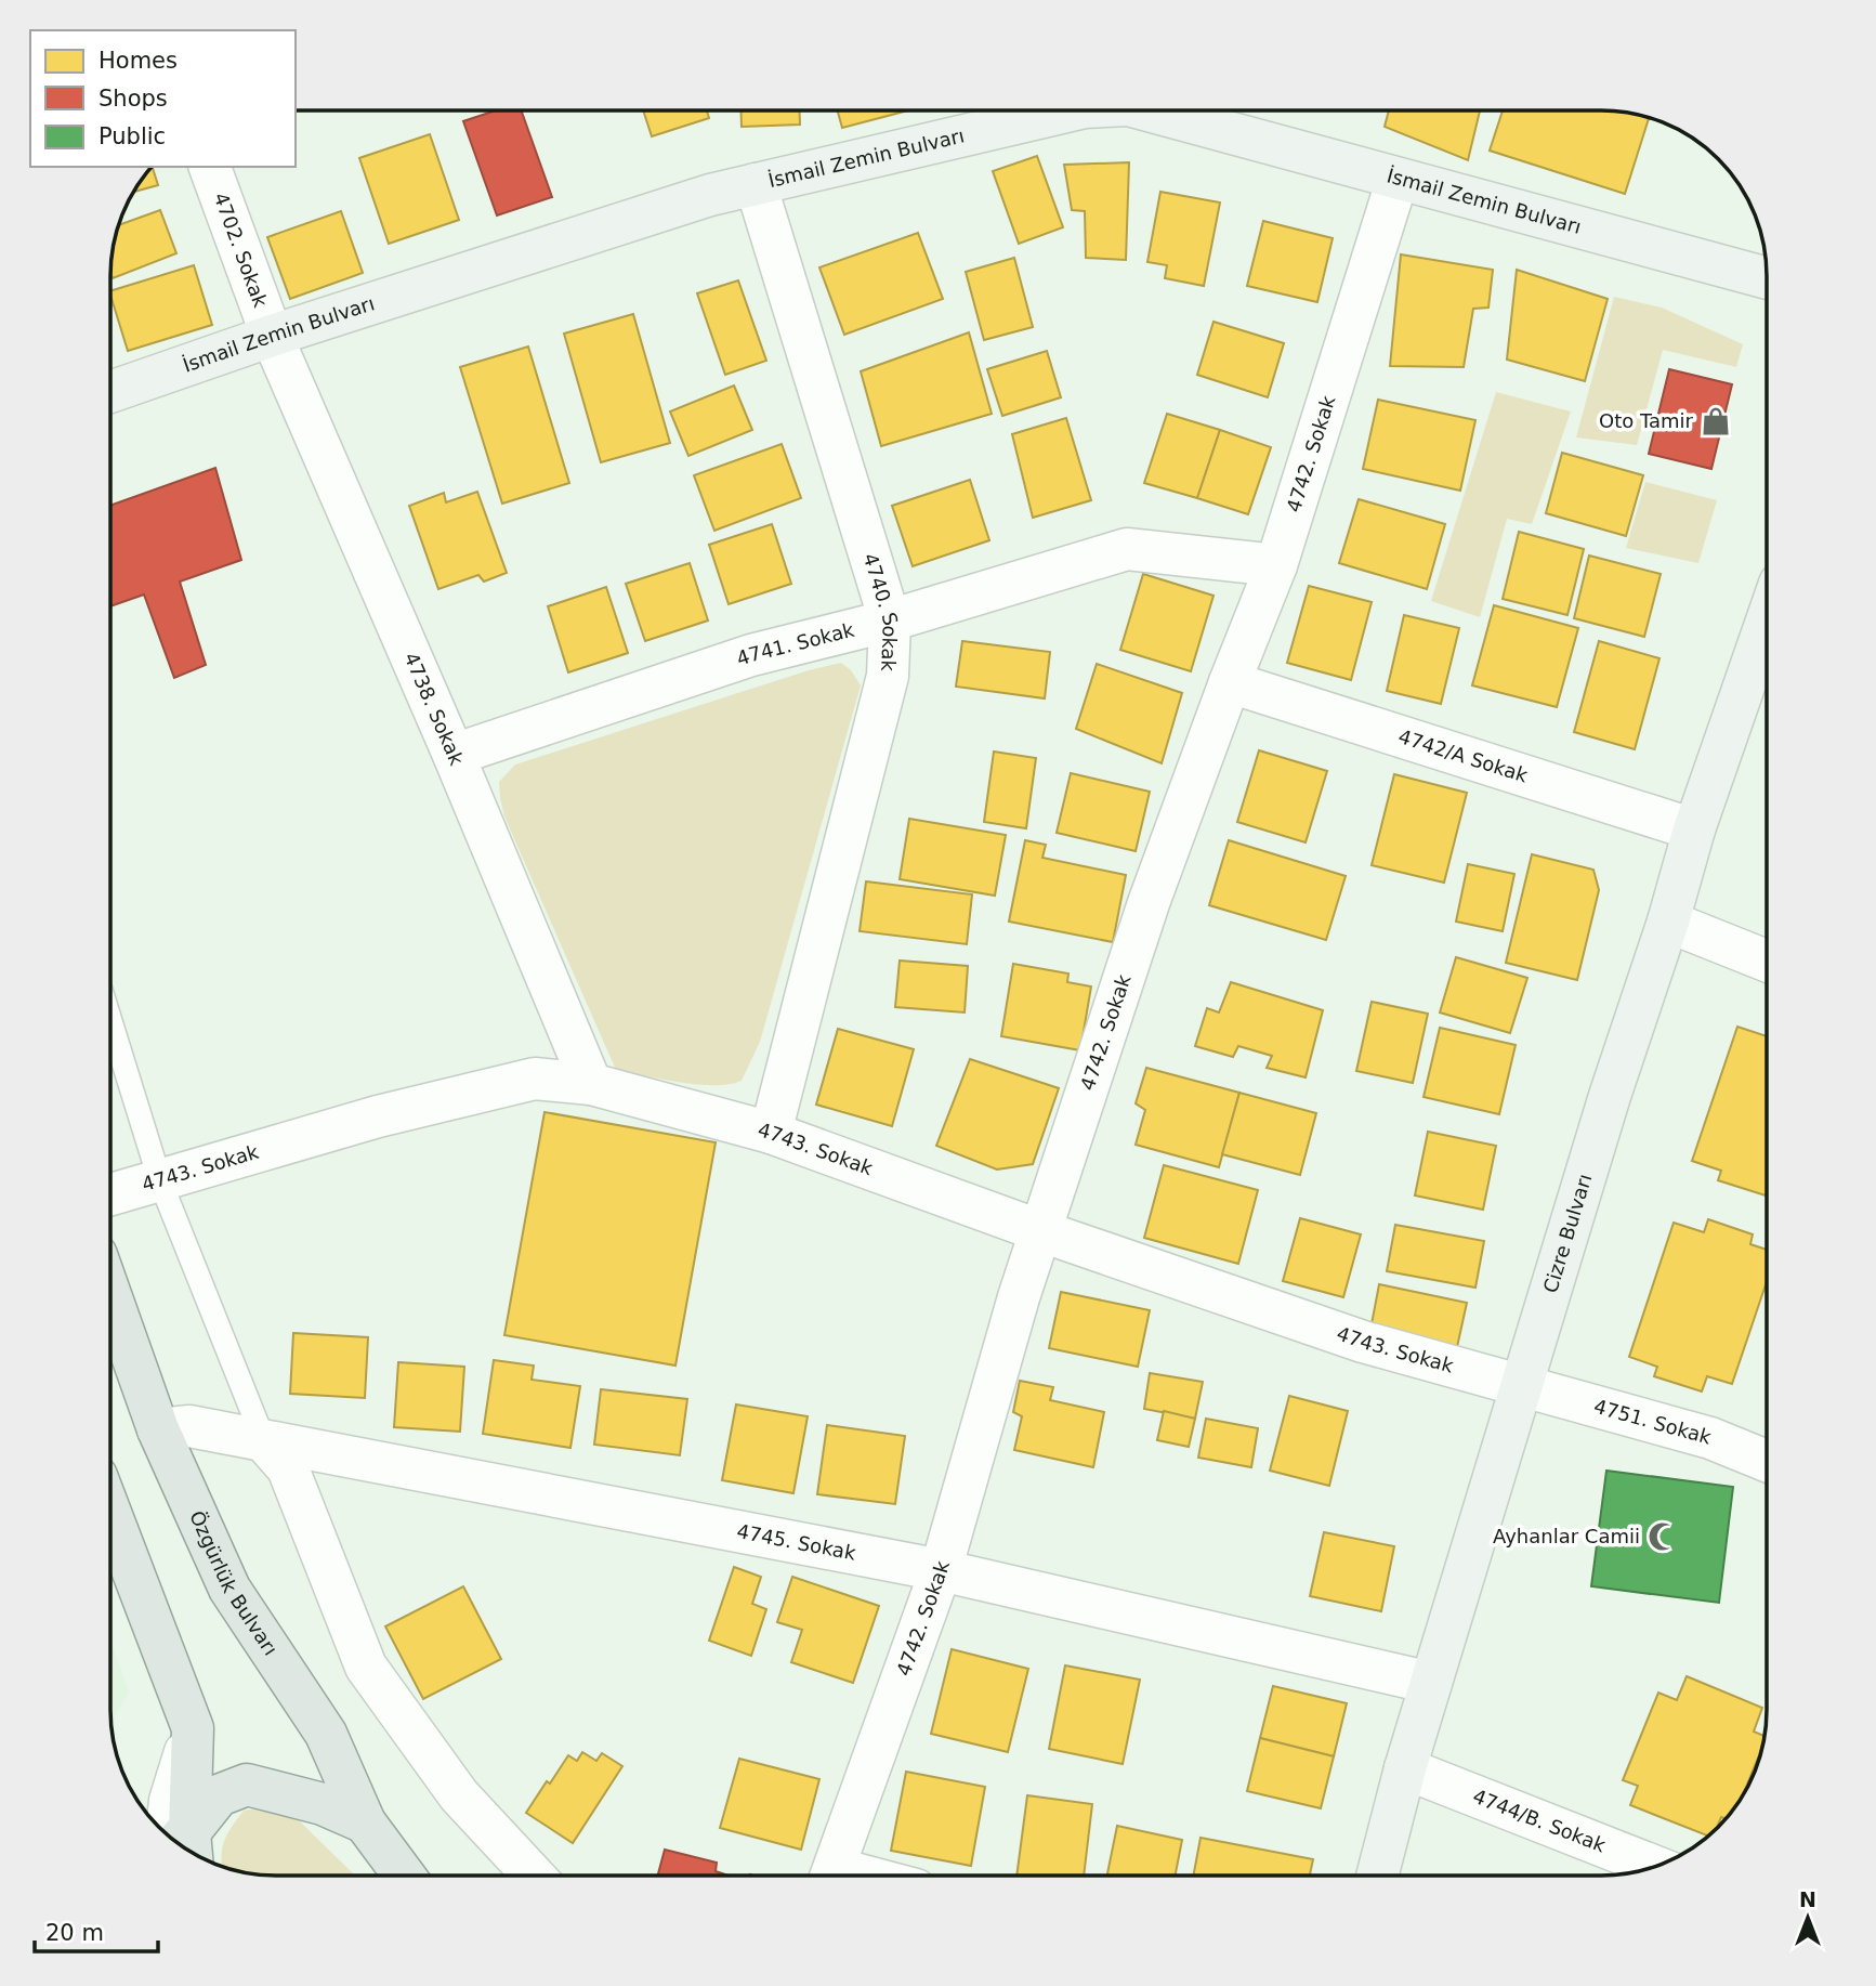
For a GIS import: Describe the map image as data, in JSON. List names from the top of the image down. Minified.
{"streets":{"main road":["İsmail Zemin Bulvarı","Cizre Bulvarı","Özgürlük Bulvarı"],"street":["4702. Sokak","4742. Sokak","4740. Sokak","4741. Sokak","4738. Sokak","4742/A Sokak","4743. Sokak","4751. Sokak","4745. Sokak","4744/B. Sokak"]},"crossings":[["İsmail Zemin Bulvarı","4702. Sokak"],["İsmail Zemin Bulvarı","4742. Sokak"],["İsmail Zemin Bulvarı","4740. Sokak"],["İsmail Zemin Bulvarı","4738. Sokak"],["4702. Sokak","4738. Sokak"],["4742. Sokak","4741. Sokak"],["4742. Sokak","4742/A Sokak"],["4742. Sokak","4743. Sokak"],["4742. Sokak","4745. Sokak"],["4740. Sokak","4741. Sokak"],["4740. Sokak","4743. Sokak"],["4741. Sokak","4738. Sokak"],["4738. Sokak","4743. Sokak"],["4742/A Sokak","Cizre Bulvarı"],["4743. Sokak","Cizre Bulvarı"],["4743. Sokak","4751. Sokak"],["Cizre Bulvarı","4751. Sokak"],["Cizre Bulvarı","4745. Sokak"],["Cizre Bulvarı","4744/B. Sokak"],["4745. Sokak","Özgürlük Bulvarı"]],"places":{"shop":["Oto Tamir"],"mosque":["Ayhanlar Camii"]},"legend":["Homes","Shops","Public"],"scale_bar":"20 m","north":"top"}
